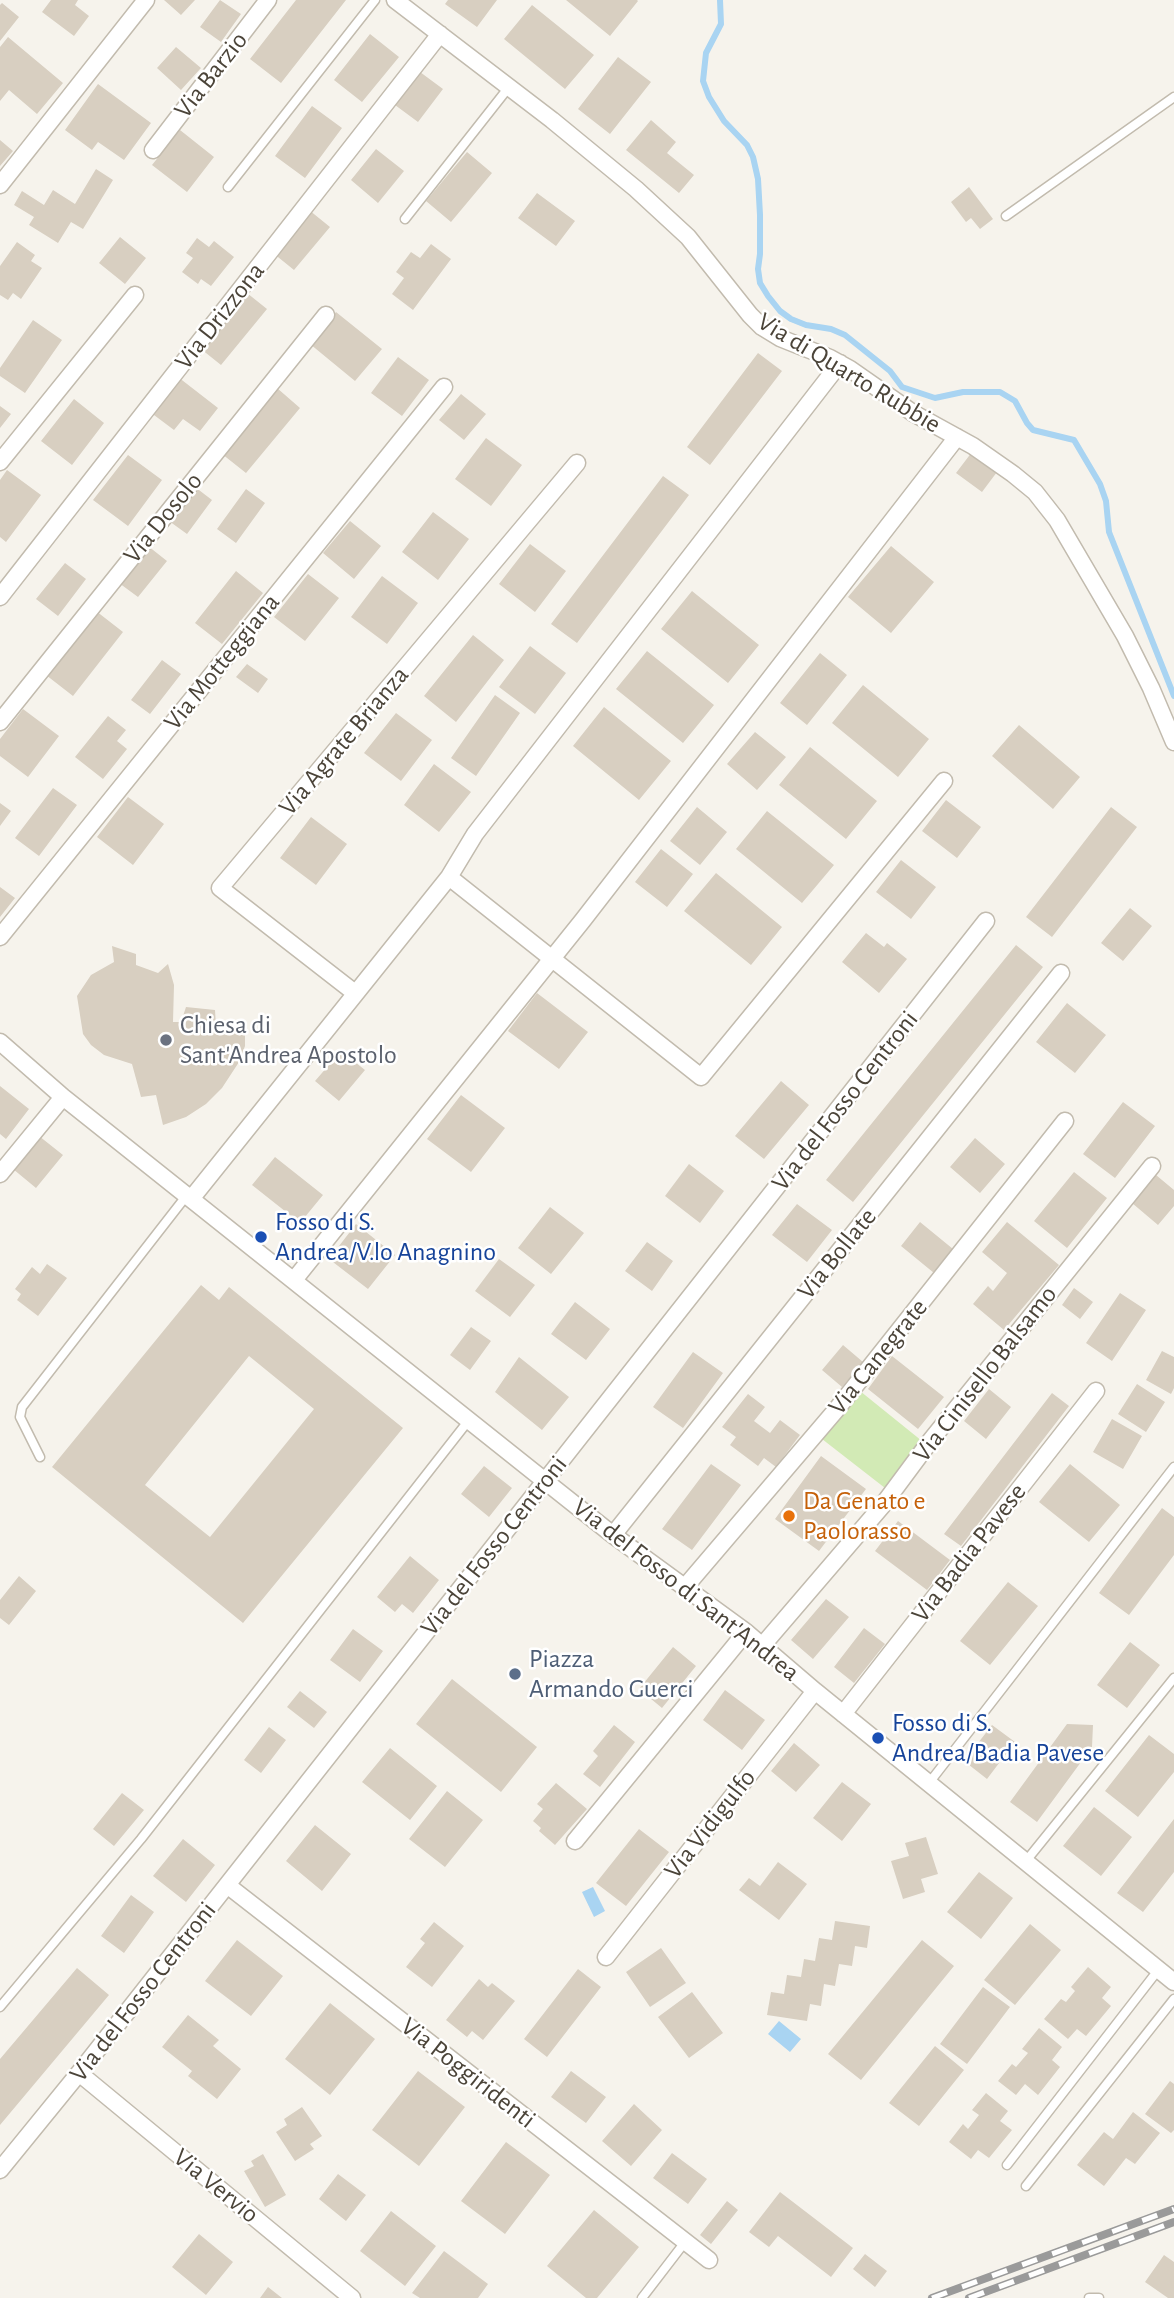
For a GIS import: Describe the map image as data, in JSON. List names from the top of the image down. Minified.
{"streets":{"street":["Via Barzio","Via Drizzona","Via di Quarto Rubbie","Via Dosolo","Via Motteggiana","Via Agrate Brianza","Via del Fosso Centroni","Via Bollate","Via Canegrate","Via Cinisello Balsamo","Via Badia Pavese","Via del Fosso di Sant'Andrea","Via Vidigulfo","Via Poggiridenti","Via Vervio"]},"crossings":[["Via Drizzona","Via di Quarto Rubbie"],["Via del Fosso Centroni","Via del Fosso di Sant'Andrea"],["Via del Fosso Centroni","Via Poggiridenti"],["Via del Fosso Centroni","Via Vervio"],["Via Bollate","Via del Fosso di Sant'Andrea"],["Via Canegrate","Via del Fosso di Sant'Andrea"],["Via Cinisello Balsamo","Via del Fosso di Sant'Andrea"],["Via Badia Pavese","Via del Fosso di Sant'Andrea"],["Via del Fosso di Sant'Andrea","Via Vidigulfo"]],"places":["Chiesa di Sant'Andrea Apostolo","Fosso di S. Andrea/V.lo Anagnino","Da Genato e Paolorasso","Piazza Armando Guerci","Fosso di S. Andrea/Badia Pavese"]}
